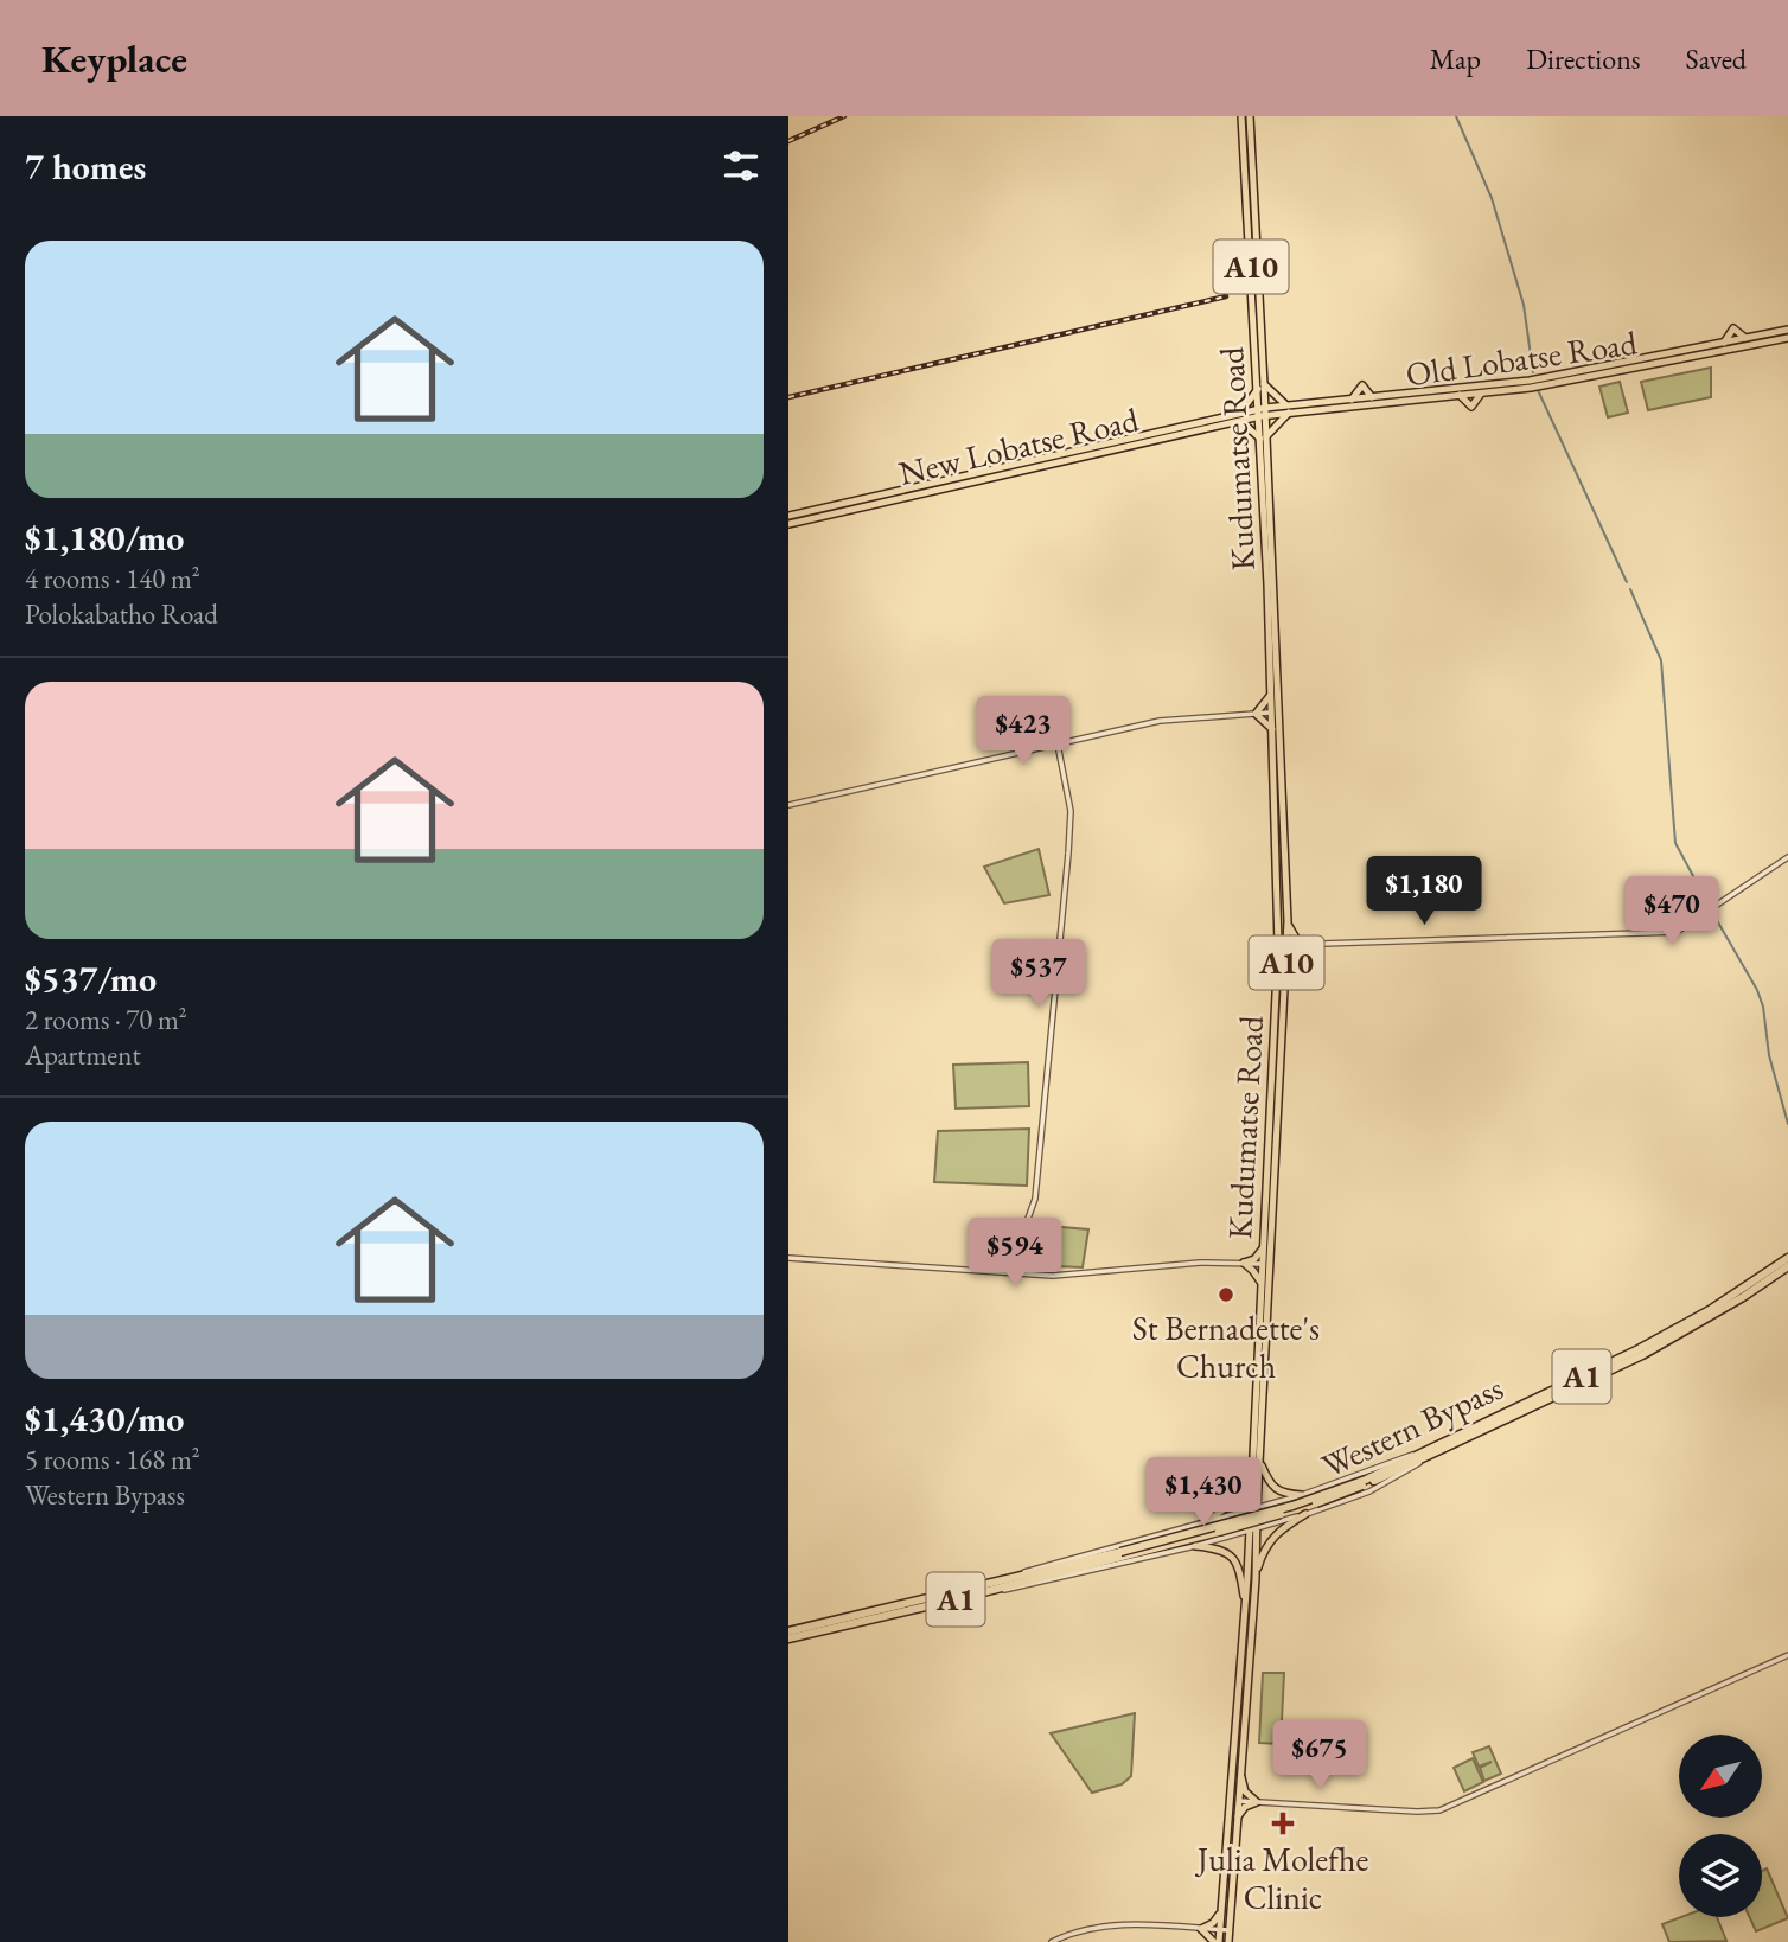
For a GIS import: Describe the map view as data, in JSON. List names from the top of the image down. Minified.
{"streets":{"highway":["A1","Western Bypass"],"main road":["A10","Old Lobatse Road","New Lobatse Road","Kudumatse Road"]},"crossings":[["New Lobatse Road","Kudumatse Road"]],"places":{"other":["St Bernadette's Church"],"health":["Julia Molefhe Clinic"]},"north":"bottom left","page":{"header":"Keyplace","nav":["Map","Directions","Saved"],"heading":"7 homes","list":[{"name":"$1,180/mo","note":"4 rooms · 140 m² · Polokabatho Road"},{"name":"$537/mo","note":"2 rooms · 70 m² · Apartment"},{"name":"$1,430/mo","note":"5 rooms · 168 m² · Western Bypass"}],"price":["$423","$1,180","$470","$537","$594","$1,430","$675"]}}
